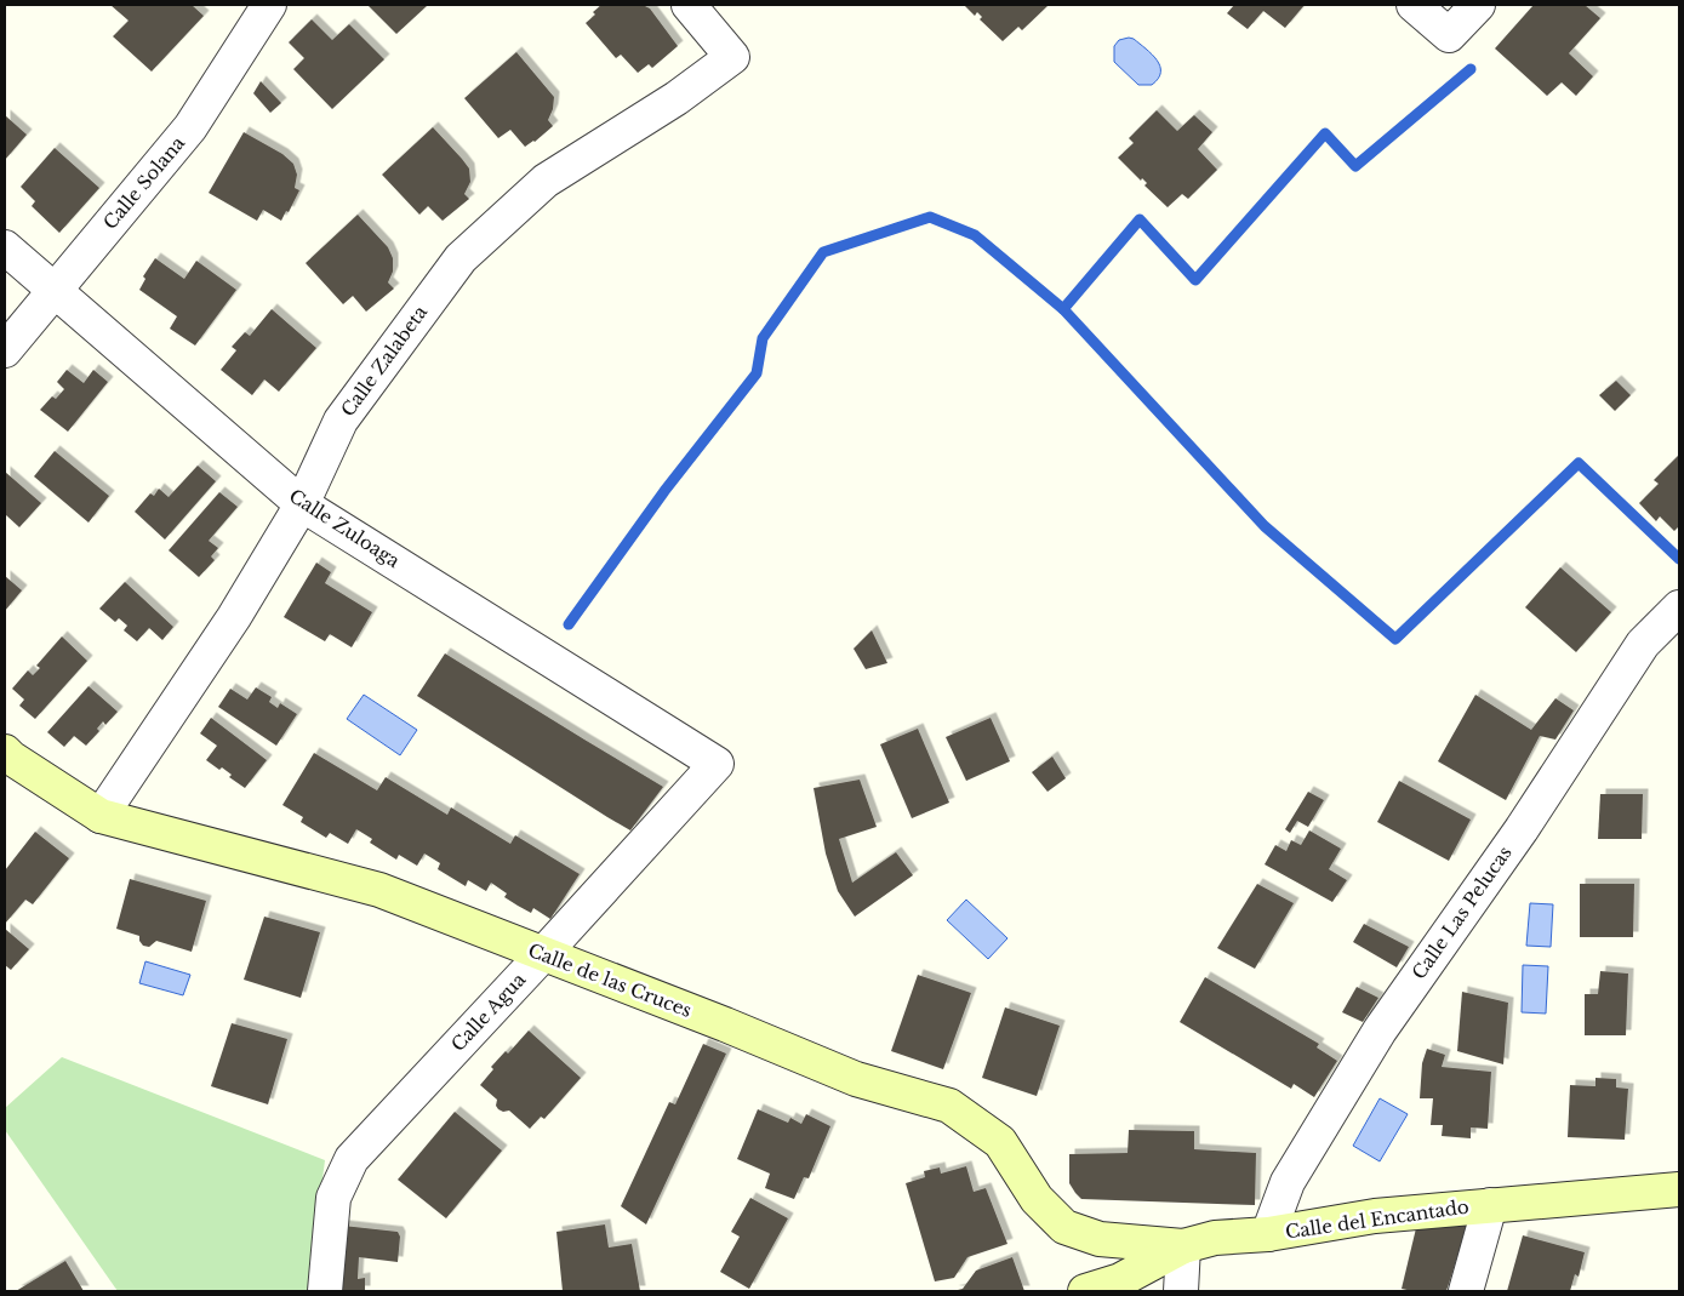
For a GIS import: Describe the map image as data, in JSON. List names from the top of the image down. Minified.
{"streets":{"street":["Calle Solana","Calle Zalabeta","Calle Zuloaga","Calle Las Pelucas","Calle de las Cruces","Calle Agua","Calle del Encantado"]},"crossings":[["Calle Solana","Calle Zuloaga"],["Calle Zalabeta","Calle Zuloaga"],["Calle Zalabeta","Calle de las Cruces"],["Calle Zuloaga","Calle Agua"],["Calle Las Pelucas","Calle del Encantado"],["Calle de las Cruces","Calle Agua"],["Calle de las Cruces","Calle del Encantado"]]}
